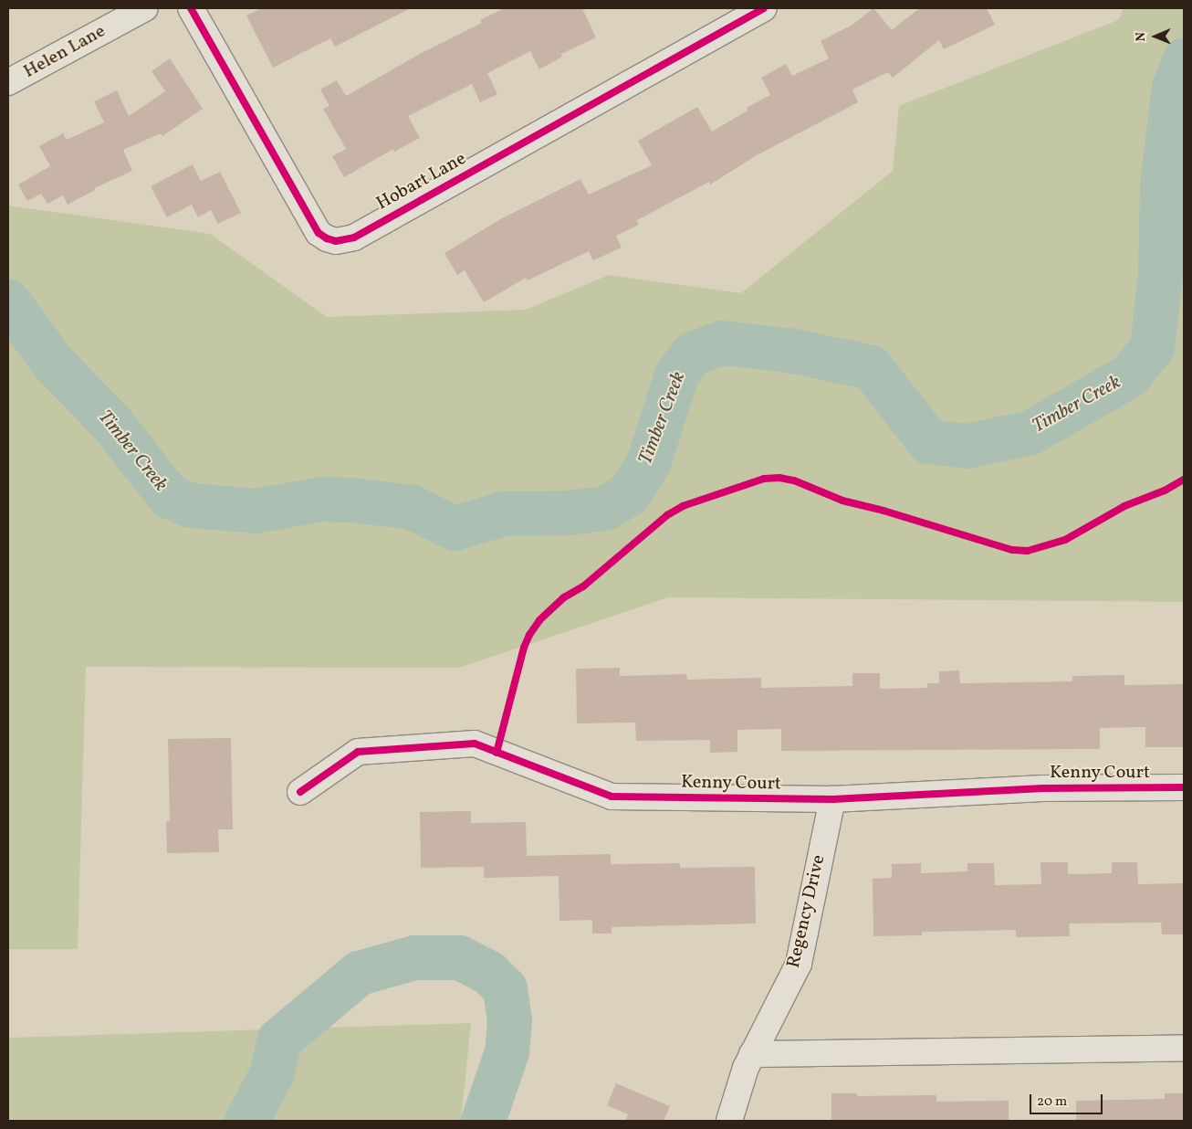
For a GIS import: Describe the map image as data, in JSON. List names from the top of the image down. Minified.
{"streets":{"street":["Helen Lane","Hobart Lane","Kenny Court","Regency Drive"]},"crossings":[["Kenny Court","Regency Drive"]],"water":["Timber Creek"],"scale_bar":"20 m","north":"left"}
